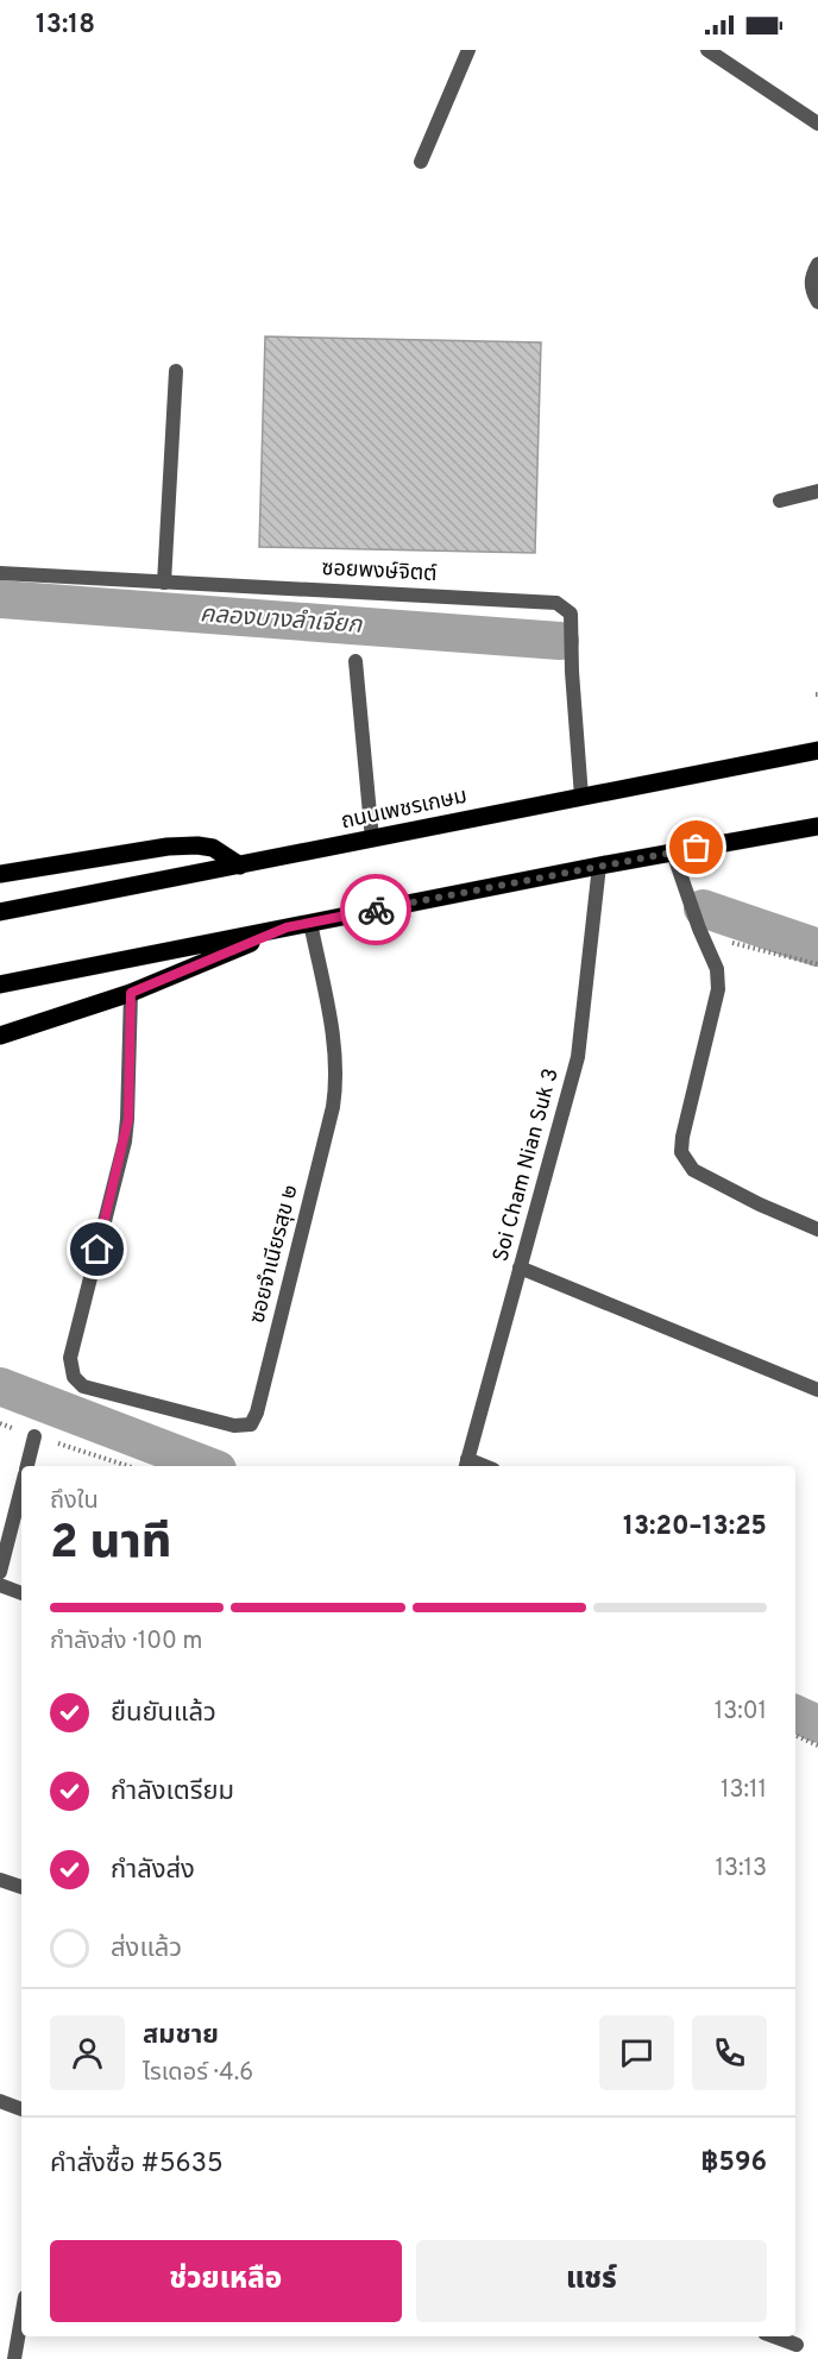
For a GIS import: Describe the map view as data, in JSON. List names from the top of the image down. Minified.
{"streets":{"main road":["ถนนเพชรเกษม"],"street":["ซอยพงษ์จิตต์","Soi Cham Nian Suk 3","ซอยจำเนียรสุข ๒"]},"crossings":[["ซอยพงษ์จิตต์","ถนนเพชรเกษม"]],"water":["คลองบางลำเจียก"],"page":{"status":"13:18","heading":["2 นาที","ถึงใน","13:20–13:25"],"panel":["สมชาย","ไรเดอร์ · 4.6","คำสั่งซื้อ #5635","฿596"],"bar":"กำลังส่ง · 100 m","list":[["ยืนยันแล้ว","13:01"],["กำลังเตรียม","13:11"],["กำลังส่ง","13:13"],"ส่งแล้ว"],"buttons":["ช่วยเหลือ","แชร์"]}}
